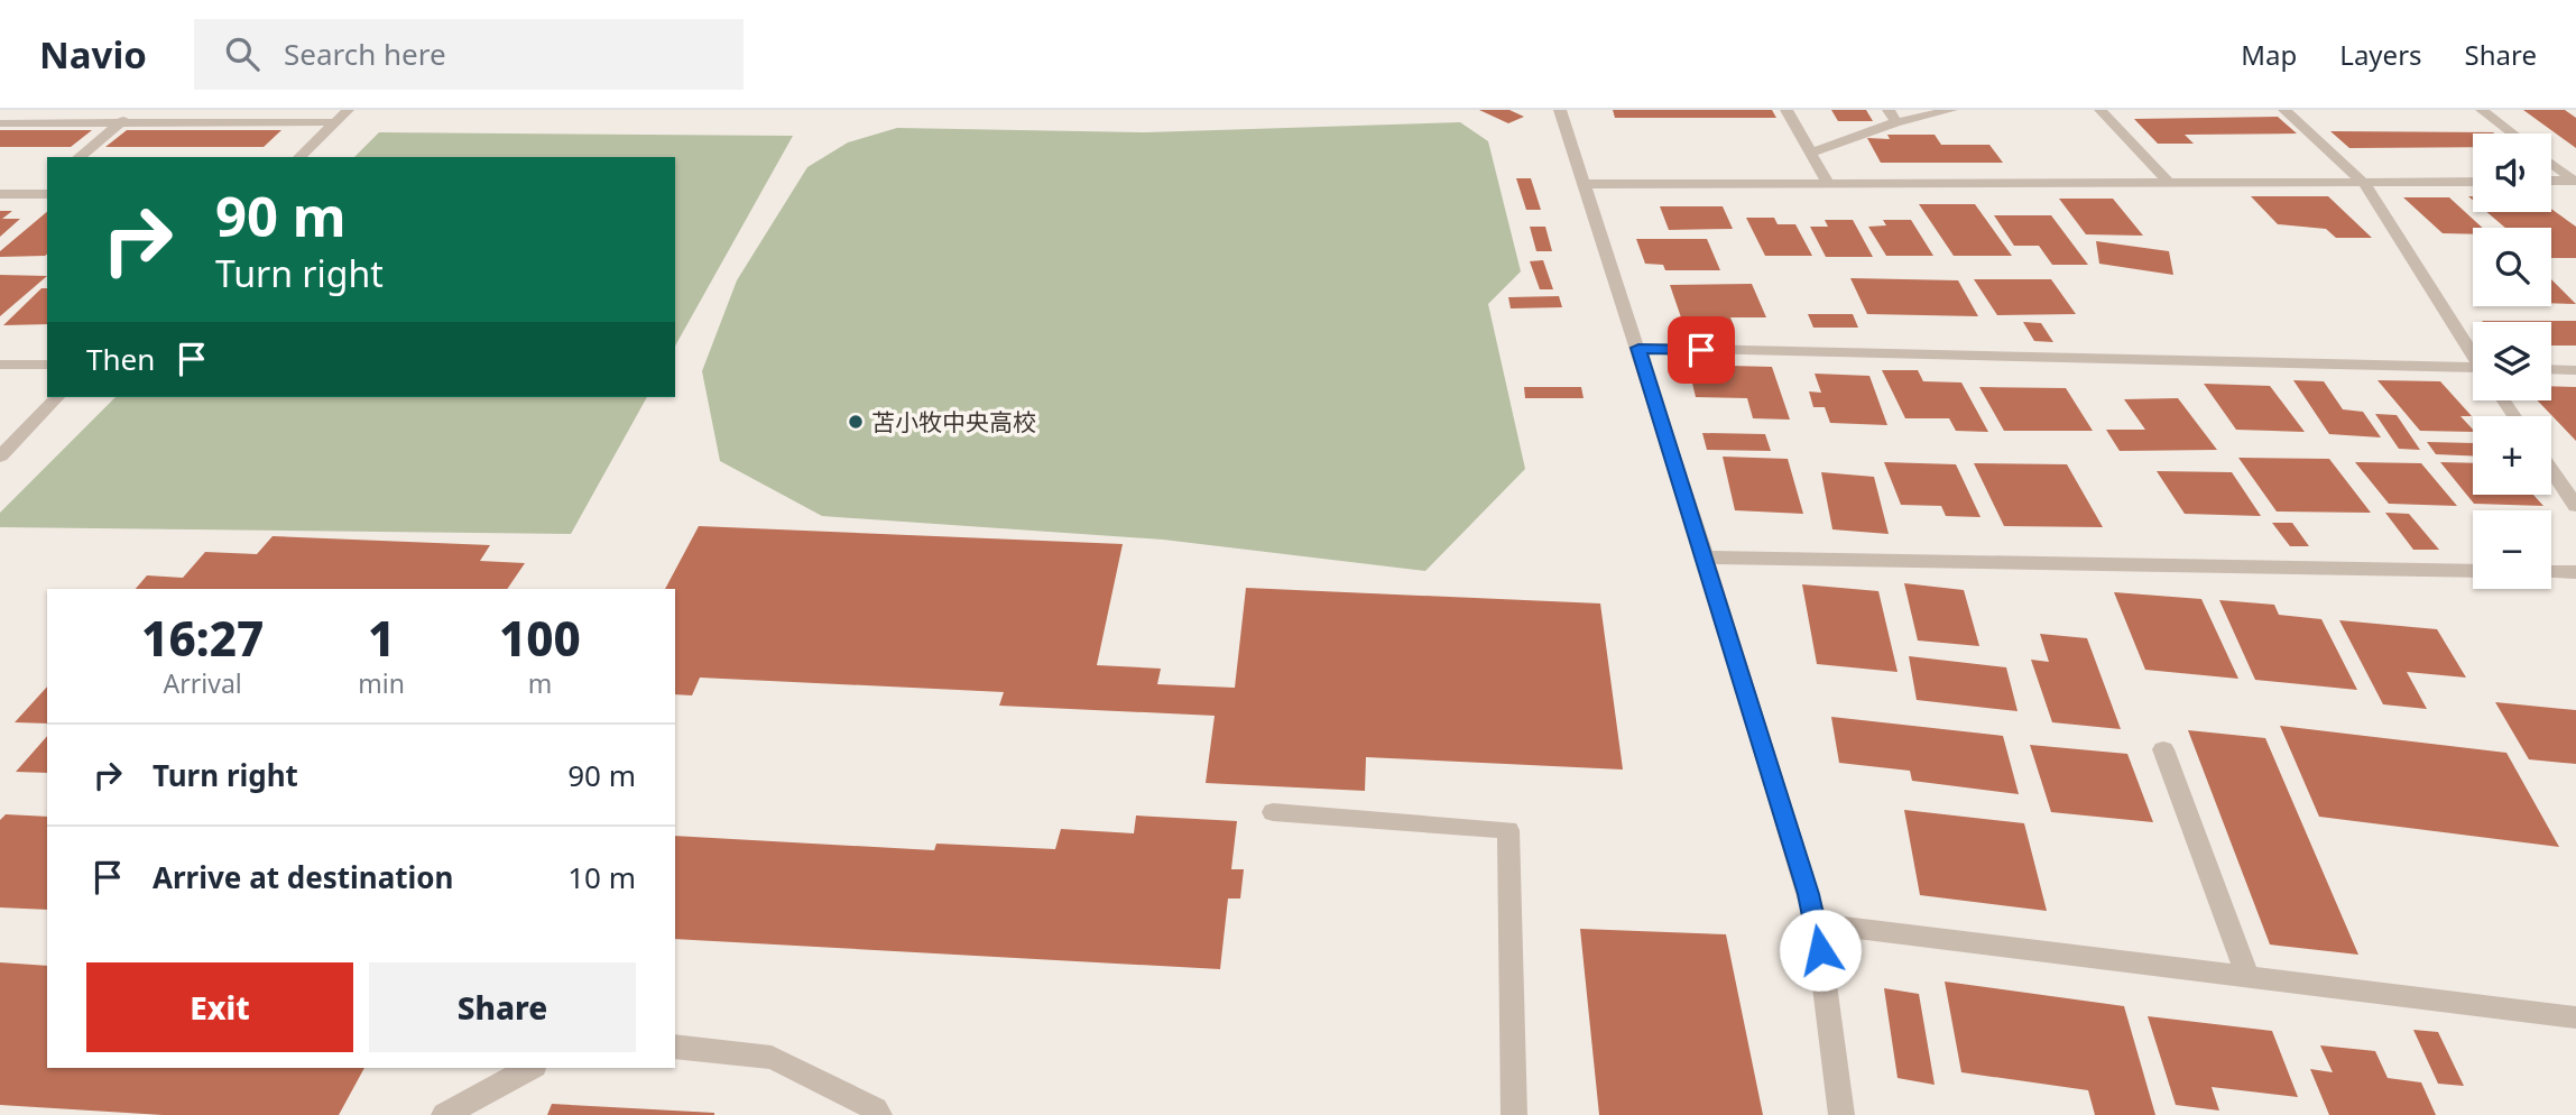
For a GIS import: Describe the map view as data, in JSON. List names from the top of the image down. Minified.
{"places":["苫小牧中央高校"],"page":{"header":"Navio","search":"Search here","nav":["Map","Layers","Share"],"map_buttons":["+","−"],"turn":["90 m","Turn right"],"then":"Then","eta":["16:27","Arrival","1","min","100","m"],"list":[{"name":"Turn right","value":"90 m"},{"name":"Arrive at destination","value":"10 m"}],"buttons":["Exit","Share"]}}
